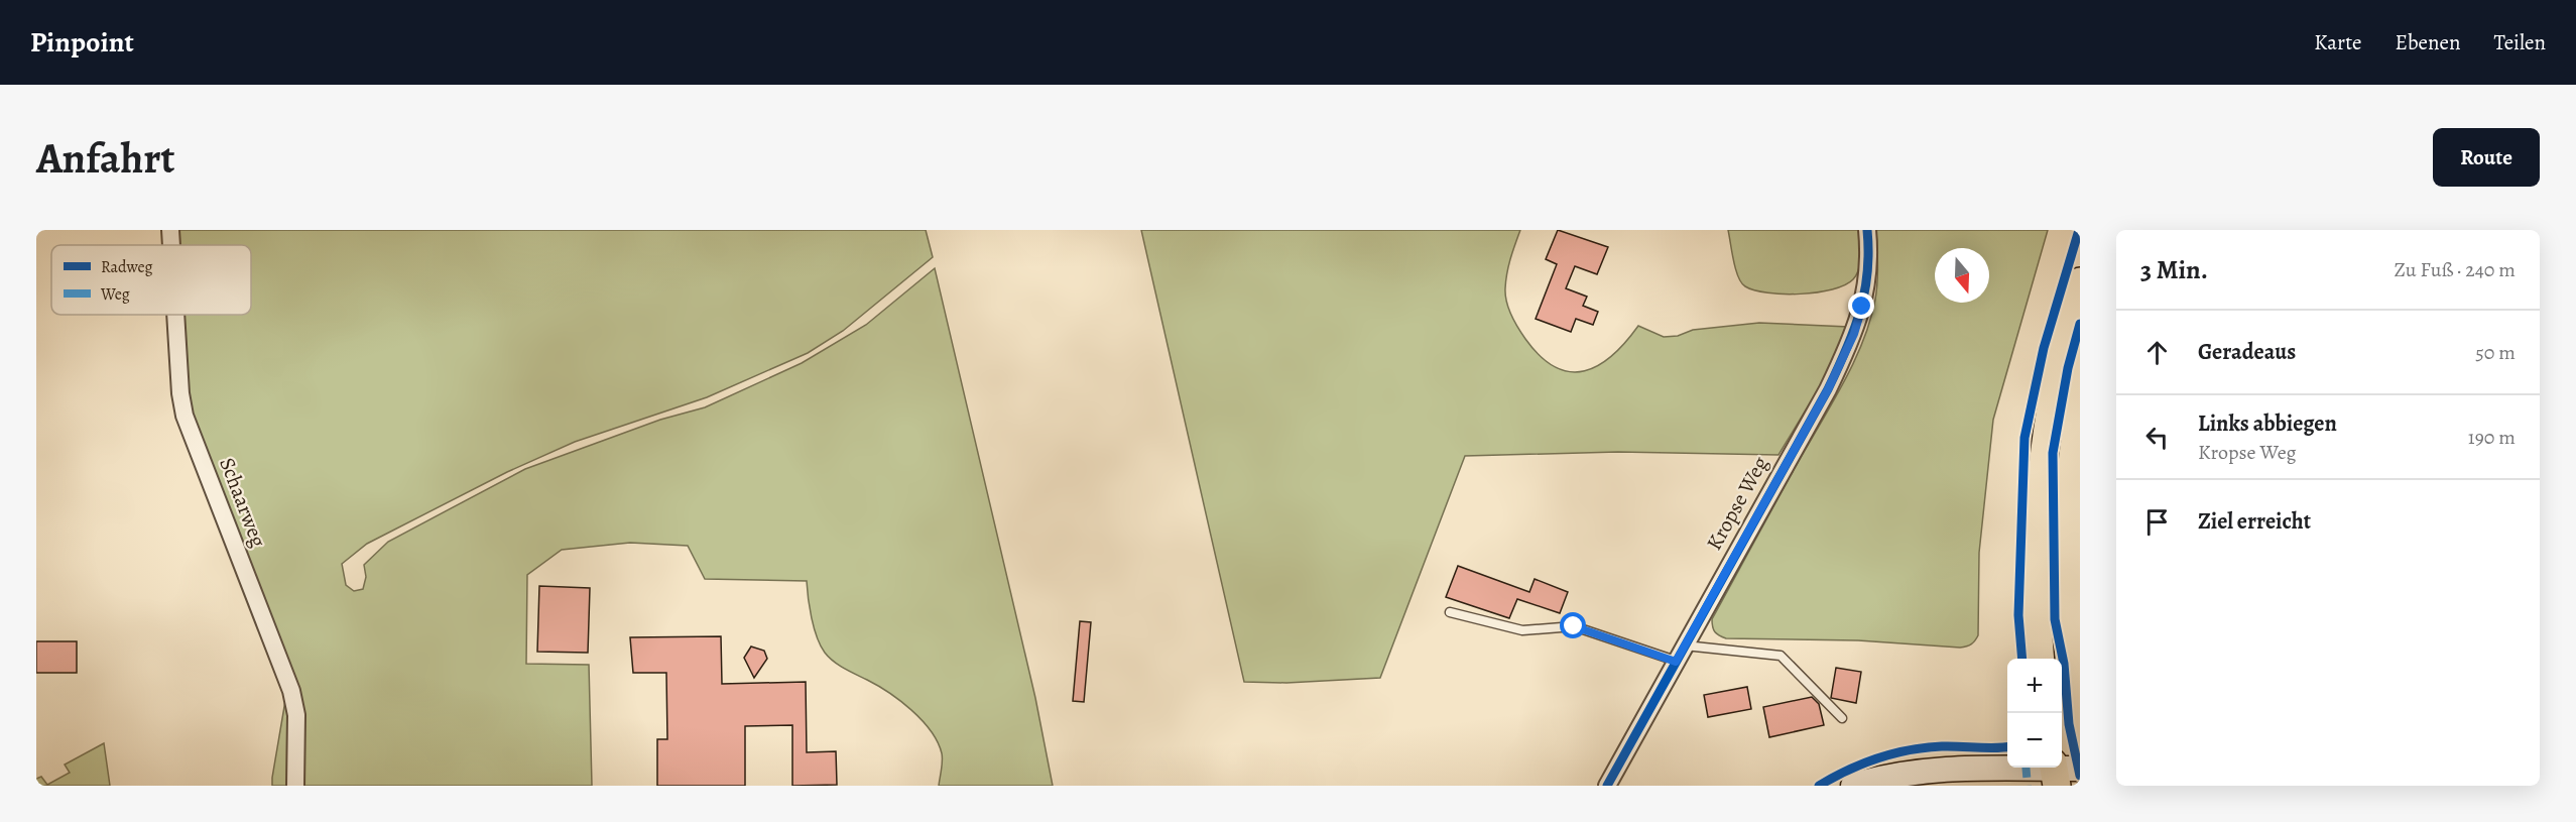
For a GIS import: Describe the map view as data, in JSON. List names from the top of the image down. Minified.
{"streets":{"street":["Schaarweg","Kropse Weg"]},"legend":["Radweg","Weg"],"north":"bottom","page":{"header":"Pinpoint","nav":["Karte","Ebenen","Teilen"],"buttons":"Route","title":"Anfahrt","heading":["3 Min.","Zu Fuß · 240 m"],"list":[["Geradeaus","50 m"],["Links abbiegen","Kropse Weg","190 m"],"Ziel erreicht"],"map_buttons":["+","−"]}}
